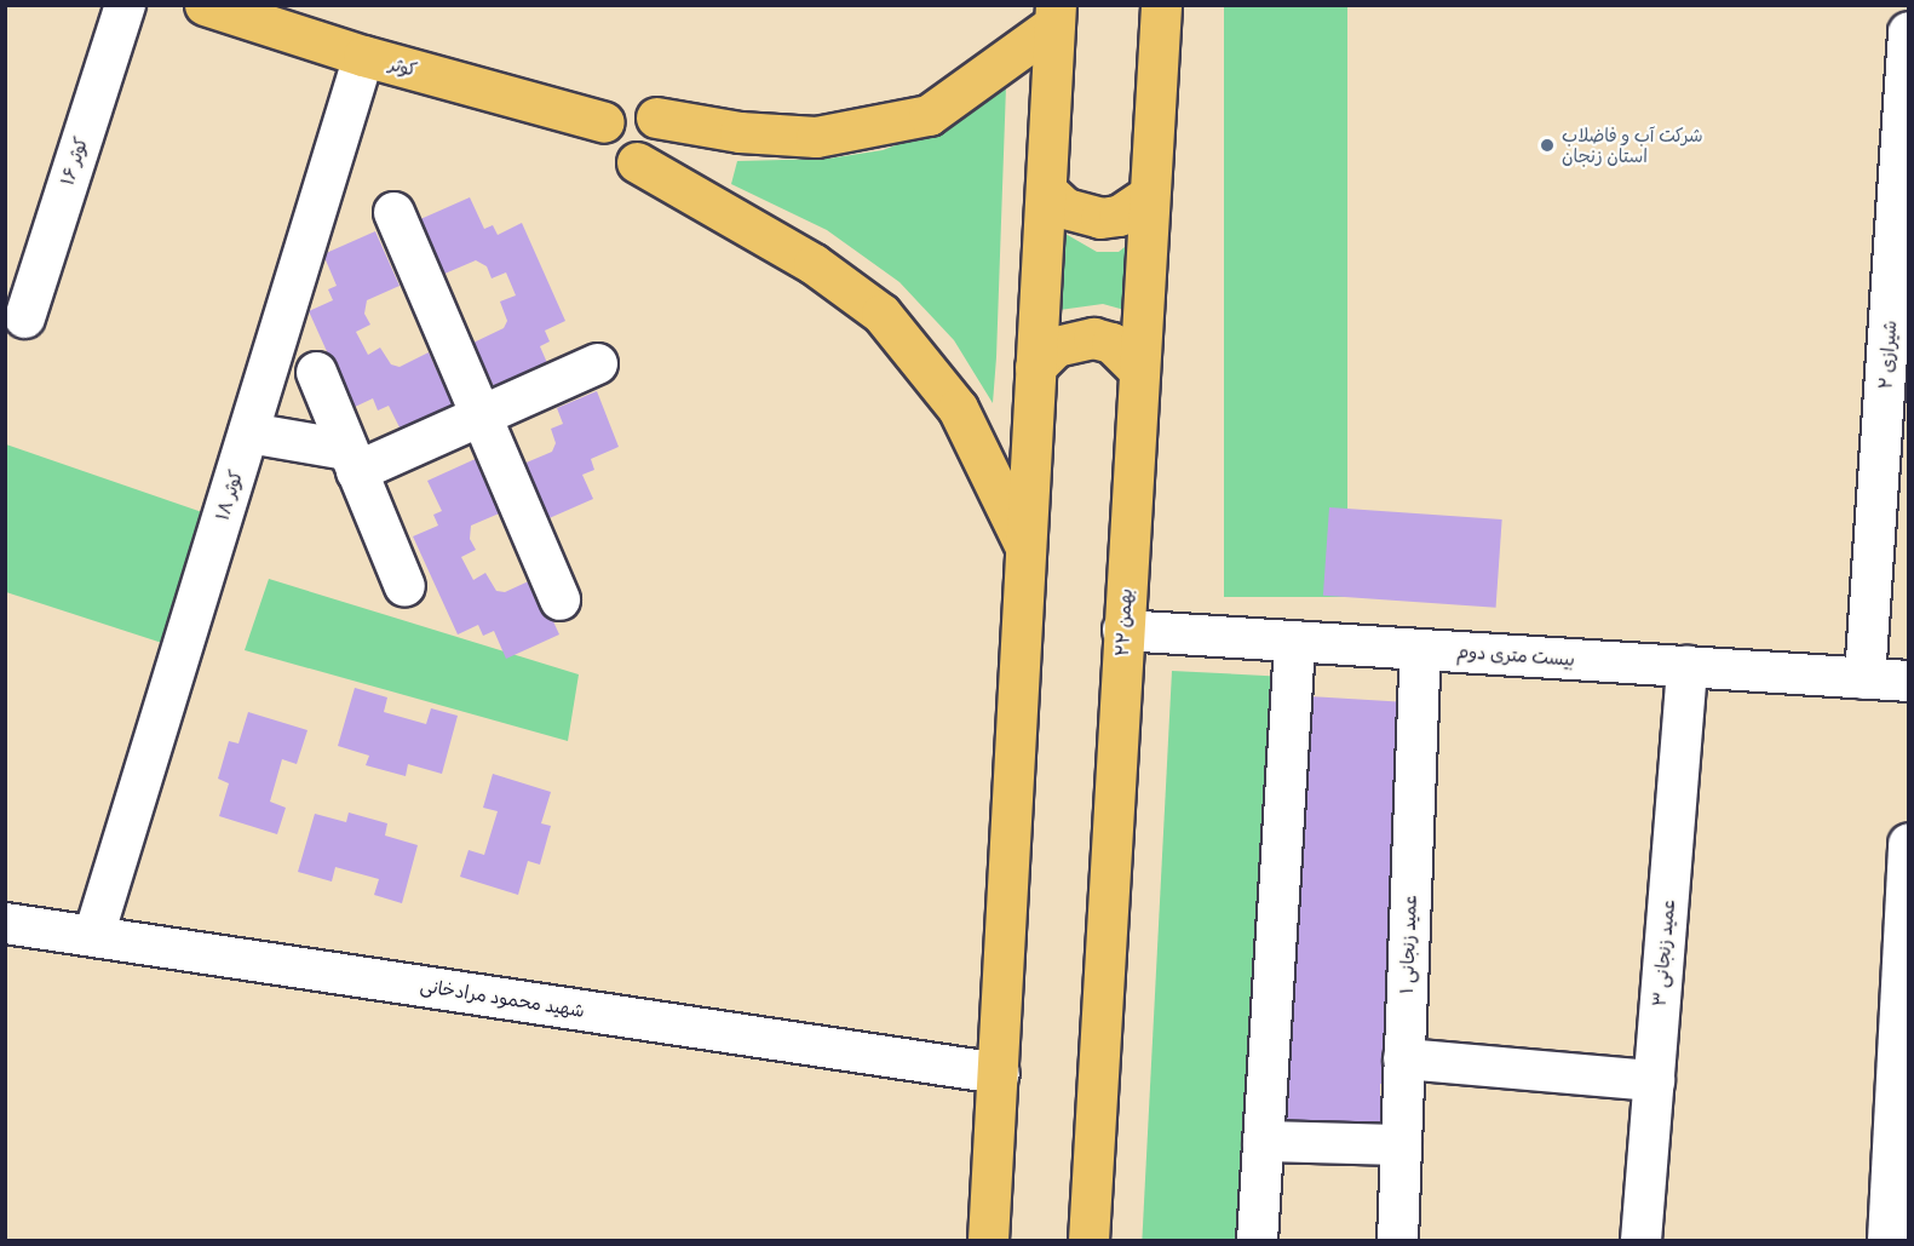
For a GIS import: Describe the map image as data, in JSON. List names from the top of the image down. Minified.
{"streets":{"main road":["کوثر","۲۲ بهمن"],"street":["کوثر ۱۶","شیرازی ۲","کوثر ۱۸","بیست متری دوم","عمید زنجانی ۱","عمید زنجانی ۳","شهید محمود مرادخانی"]},"crossings":[["کوثر","کوثر ۱۸"],["شیرازی ۲","بیست متری دوم"],["کوثر ۱۸","شهید محمود مرادخانی"],["۲۲ بهمن","بیست متری دوم"],["بیست متری دوم","عمید زنجانی ۱"],["بیست متری دوم","عمید زنجانی ۳"]],"places":["شرکت آب و فاضلاب استان زنجان"]}
